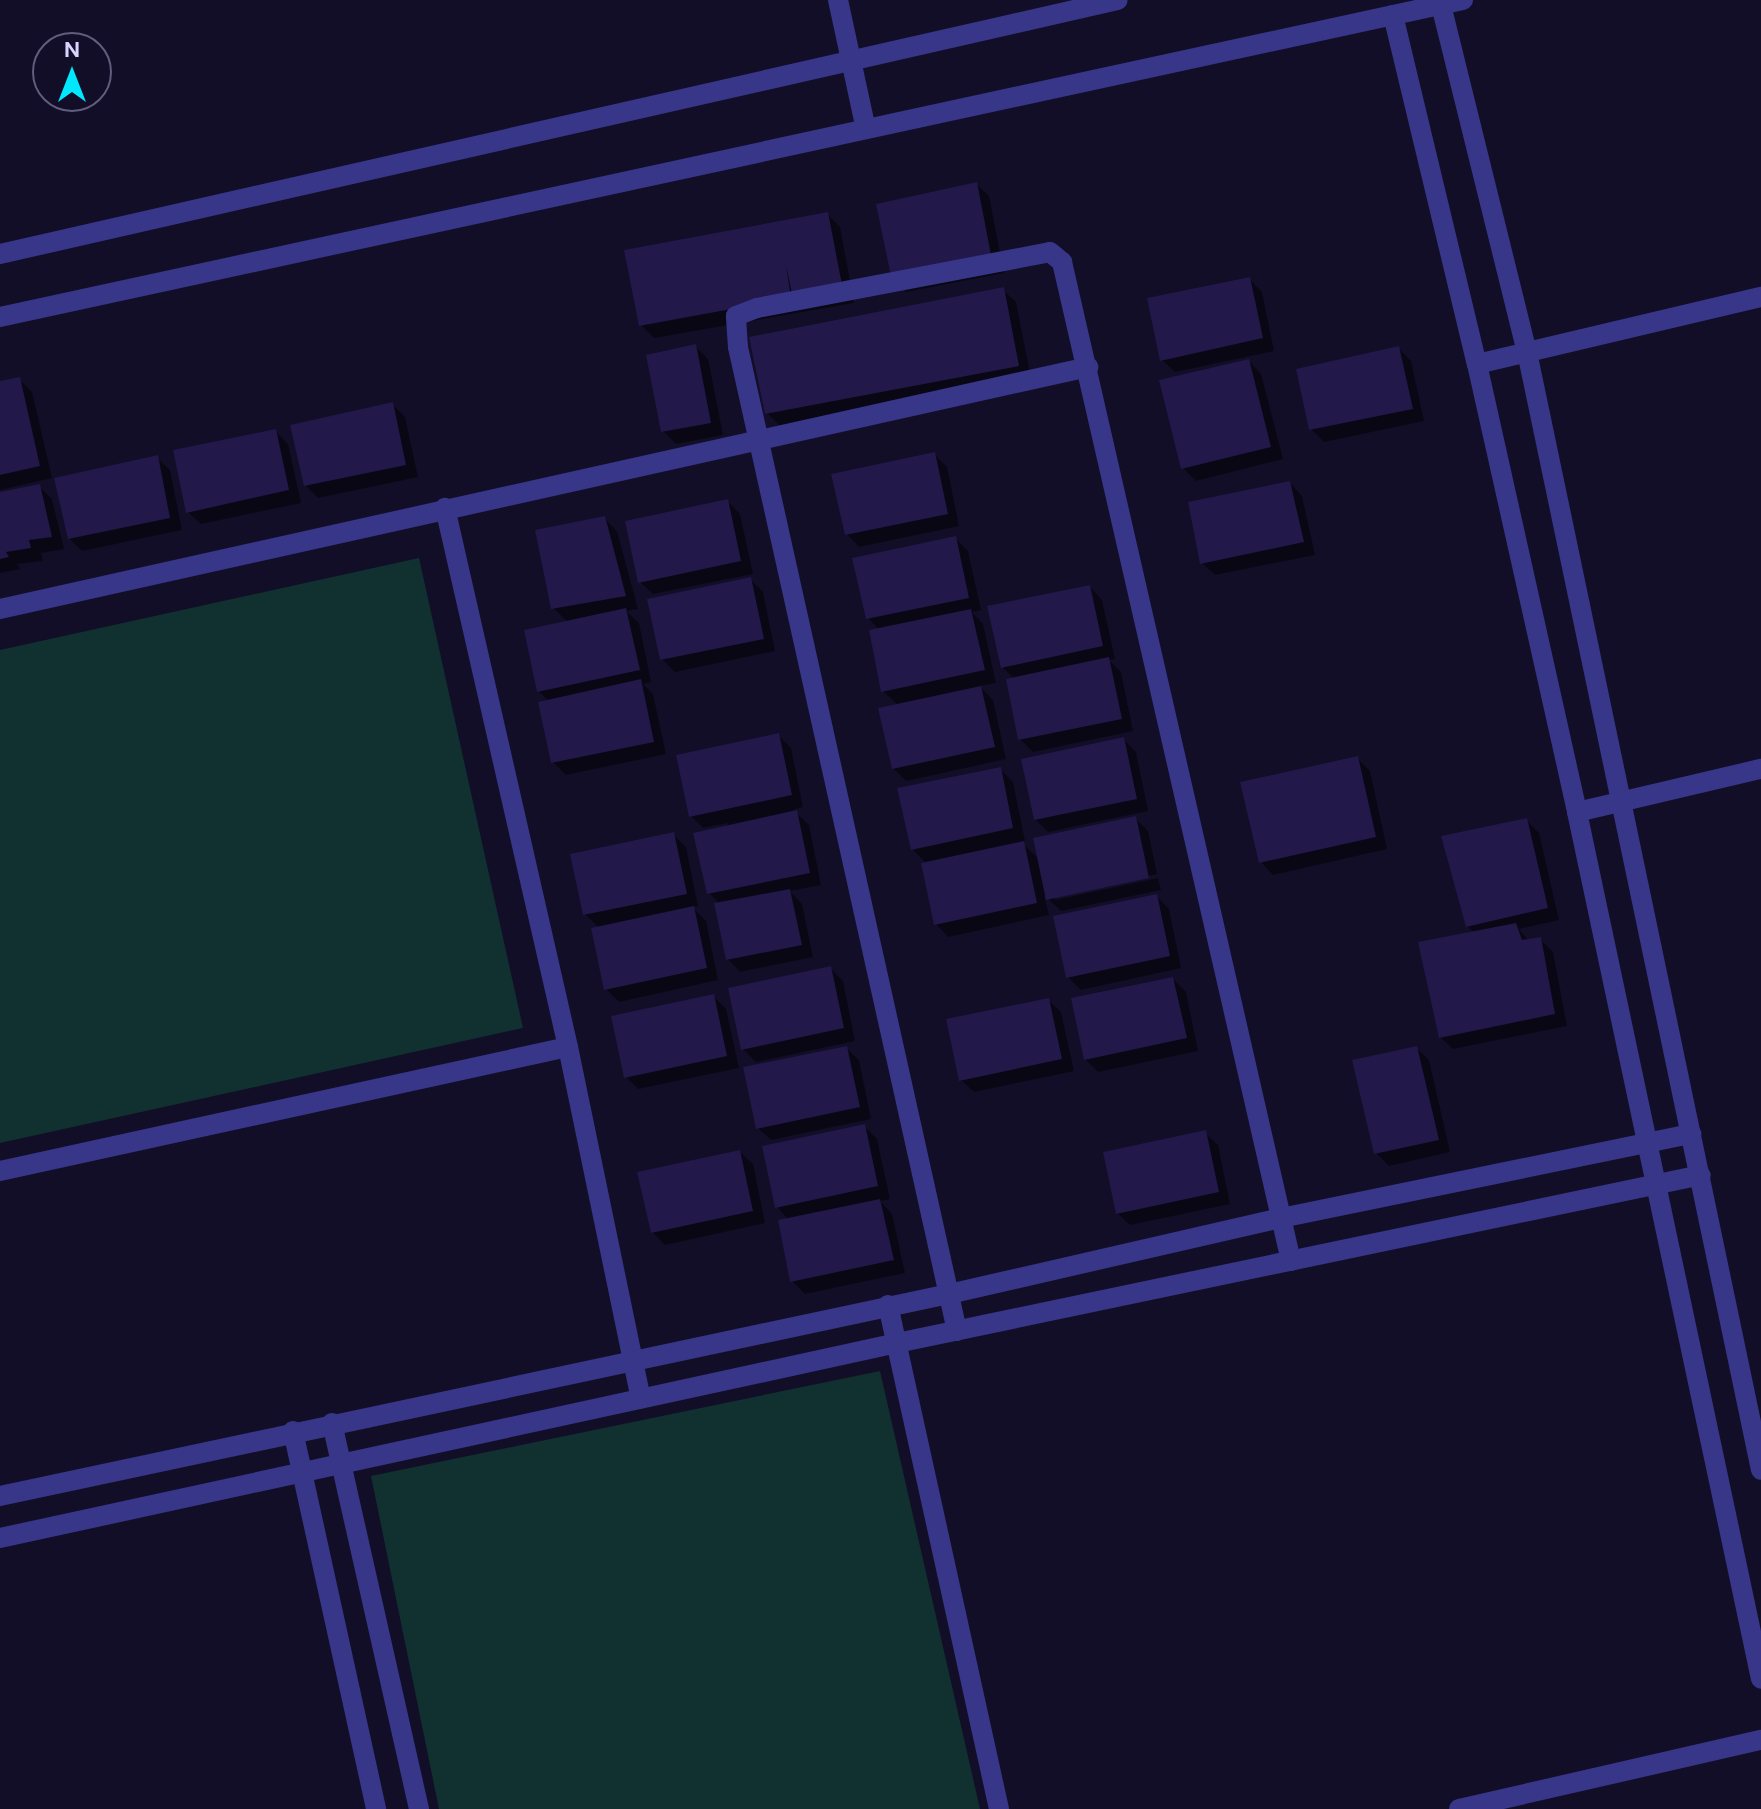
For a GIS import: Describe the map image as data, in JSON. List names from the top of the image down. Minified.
{"north":"top"}
